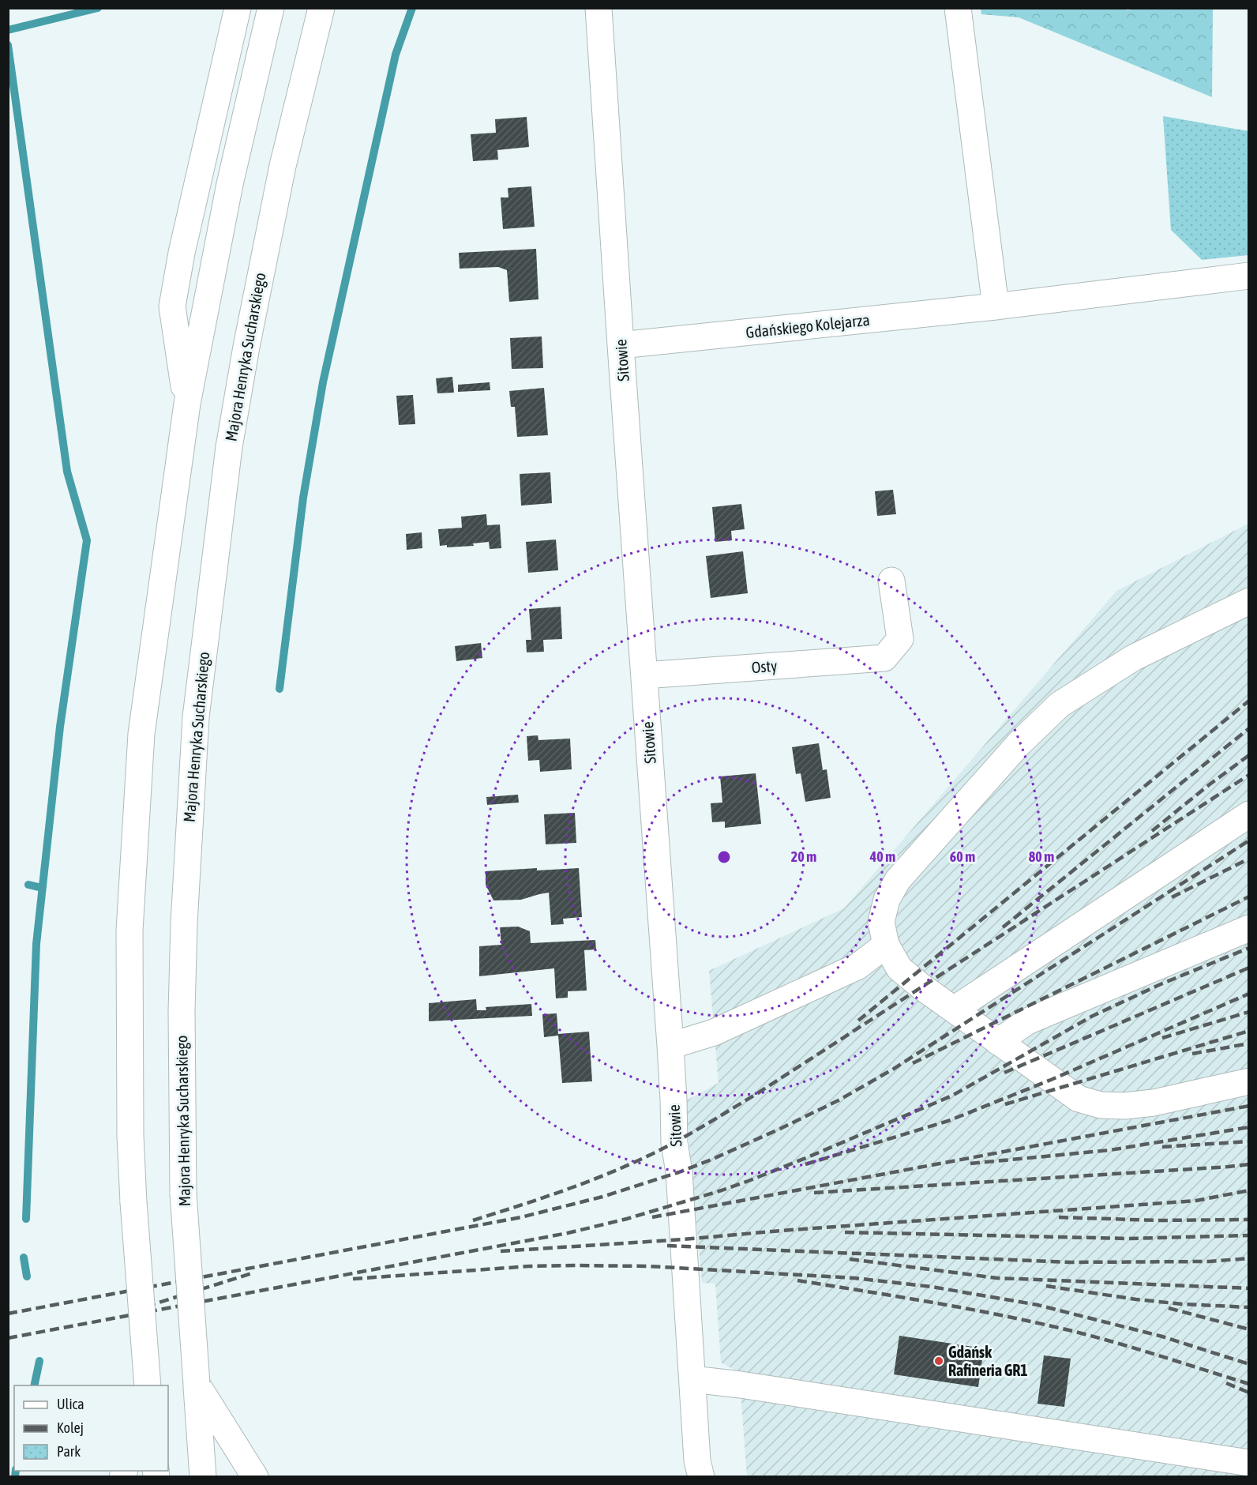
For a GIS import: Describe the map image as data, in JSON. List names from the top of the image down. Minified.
{"streets":{"main road":["Gdańskiego Kolejarza","Majora Henryka Sucharskiego","Sitowie","Osty"]},"crossings":[["Gdańskiego Kolejarza","Sitowie"],["Sitowie","Osty"]],"places":["Gdańsk Rafineria GR1"],"legend":["Ulica","Kolej","Park"],"rings":["20 m","40 m","60 m","80 m"]}
